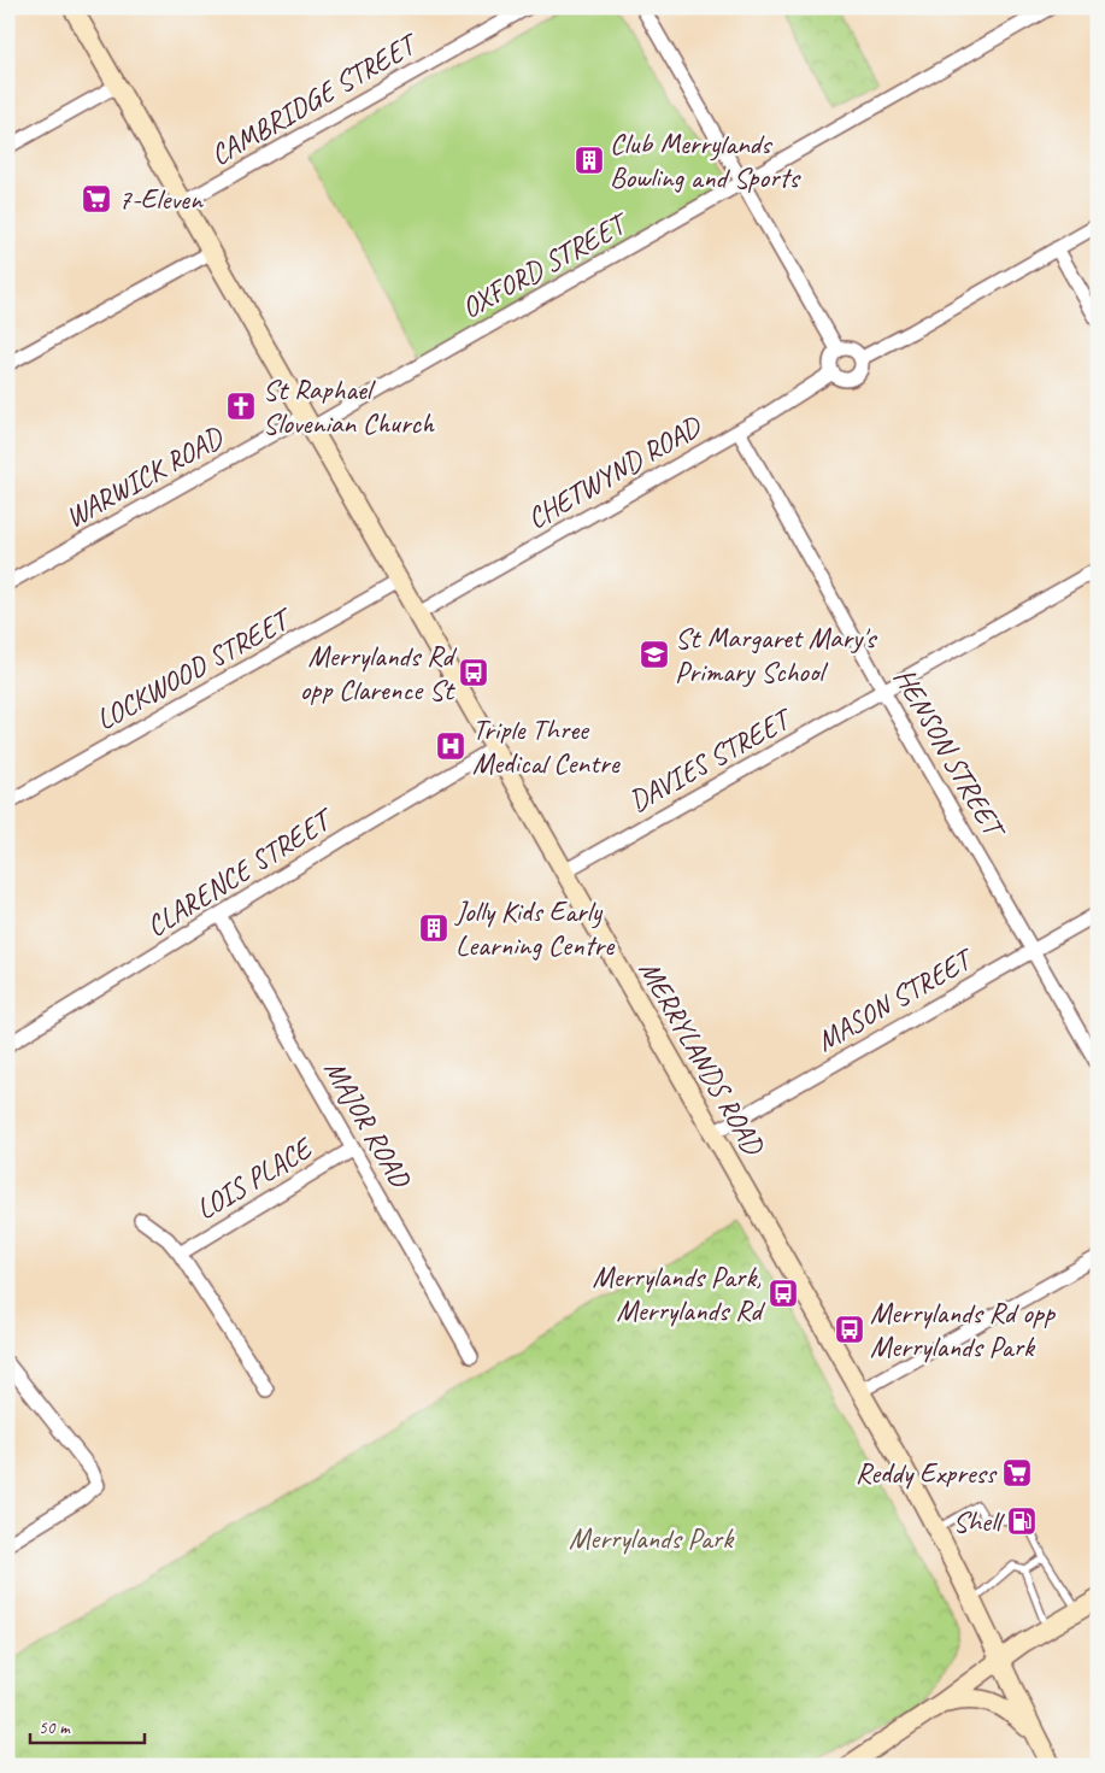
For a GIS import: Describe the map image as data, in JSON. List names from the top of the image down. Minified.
{"streets":{"main road":["MERRYLANDS ROAD"],"street":["CAMBRIDGE STREET","OXFORD STREET","CHETWYND ROAD","WARWICK ROAD","LOCKWOOD STREET","HENSON STREET","DAVIES STREET","CLARENCE STREET","MASON STREET","MAJOR ROAD","LOIS PLACE"]},"crossings":[["CAMBRIDGE STREET","MERRYLANDS ROAD"],["OXFORD STREET","WARWICK ROAD"],["OXFORD STREET","MERRYLANDS ROAD"],["CHETWYND ROAD","HENSON STREET"],["CHETWYND ROAD","MERRYLANDS ROAD"],["WARWICK ROAD","MERRYLANDS ROAD"],["LOCKWOOD STREET","MERRYLANDS ROAD"],["HENSON STREET","DAVIES STREET"],["HENSON STREET","MASON STREET"],["DAVIES STREET","MERRYLANDS ROAD"],["CLARENCE STREET","MERRYLANDS ROAD"],["CLARENCE STREET","MAJOR ROAD"],["MASON STREET","MERRYLANDS ROAD"],["MAJOR ROAD","LOIS PLACE"]],"parks":["Merrylands Park"],"places":{"building":["Club Merrylands Bowling and Sports","Jolly Kids Early Learning Centre"],"supermarket":["7-Eleven","Reddy Express"],"church":["St Raphael Slovenian Church"],"school or university":["St Margaret Mary's Primary School"],"bus stop":["Merrylands Rd opp Clarence St","Merrylands Park, Merrylands Rd","Merrylands Rd opp Merrylands Park"],"hospital":["Triple Three Medical Centre"],"fuel station":["Shell"]},"scale_bar":"50 m"}
